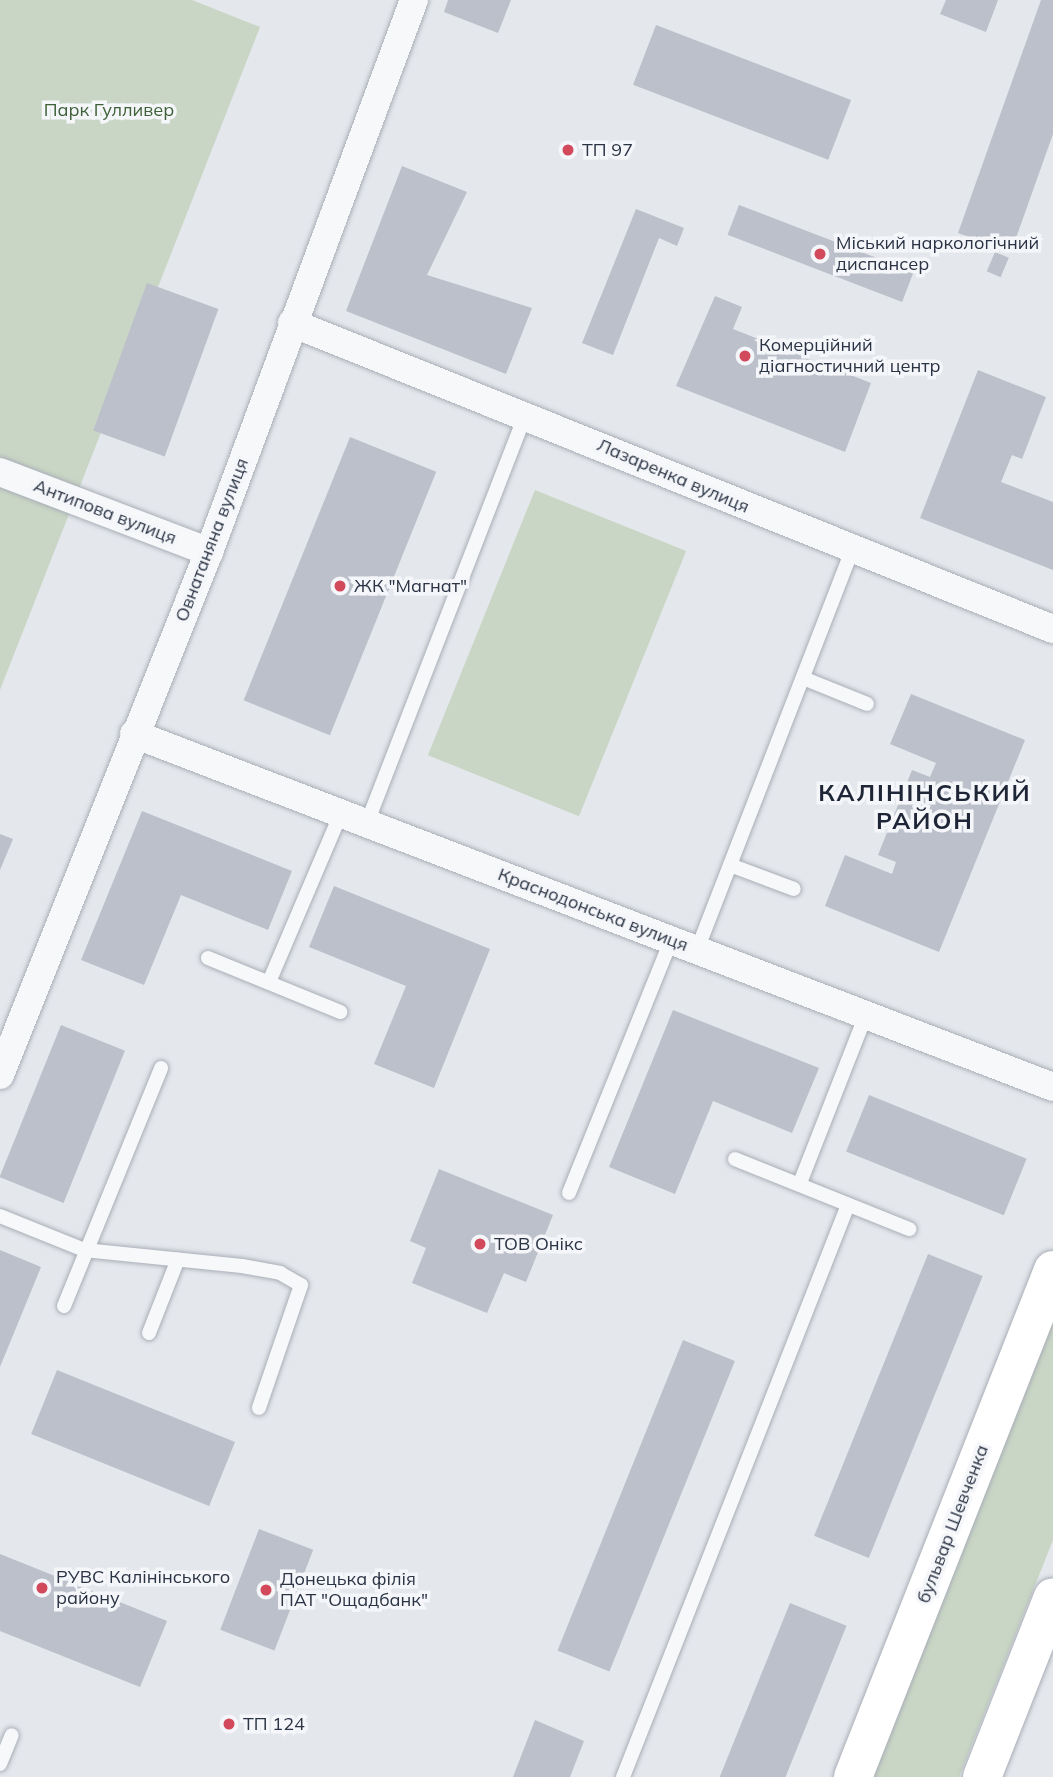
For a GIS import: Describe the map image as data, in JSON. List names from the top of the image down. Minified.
{"streets":{"main road":["бульвар Шевченка"],"street":["Лазаренка вулиця","Антипова вулиця","Овнатаняна вулиця","Краснодонська вулиця"]},"crossings":[["Лазаренка вулиця","Овнатаняна вулиця"],["Антипова вулиця","Овнатаняна вулиця"],["Овнатаняна вулиця","Краснодонська вулиця"]],"districts":["КАЛІНІНСЬКИЙ РАЙОН"],"parks":["Парк Гулливер"],"places":["ТП 97","Міський наркологічний диспансер","Комерційний діагностичний центр","ЖК \"Магнат\"","ТОВ Онікс","РУВС Калінінського району","Донецька філія ПАТ \"Ощадбанк\"","ТП 124"]}
